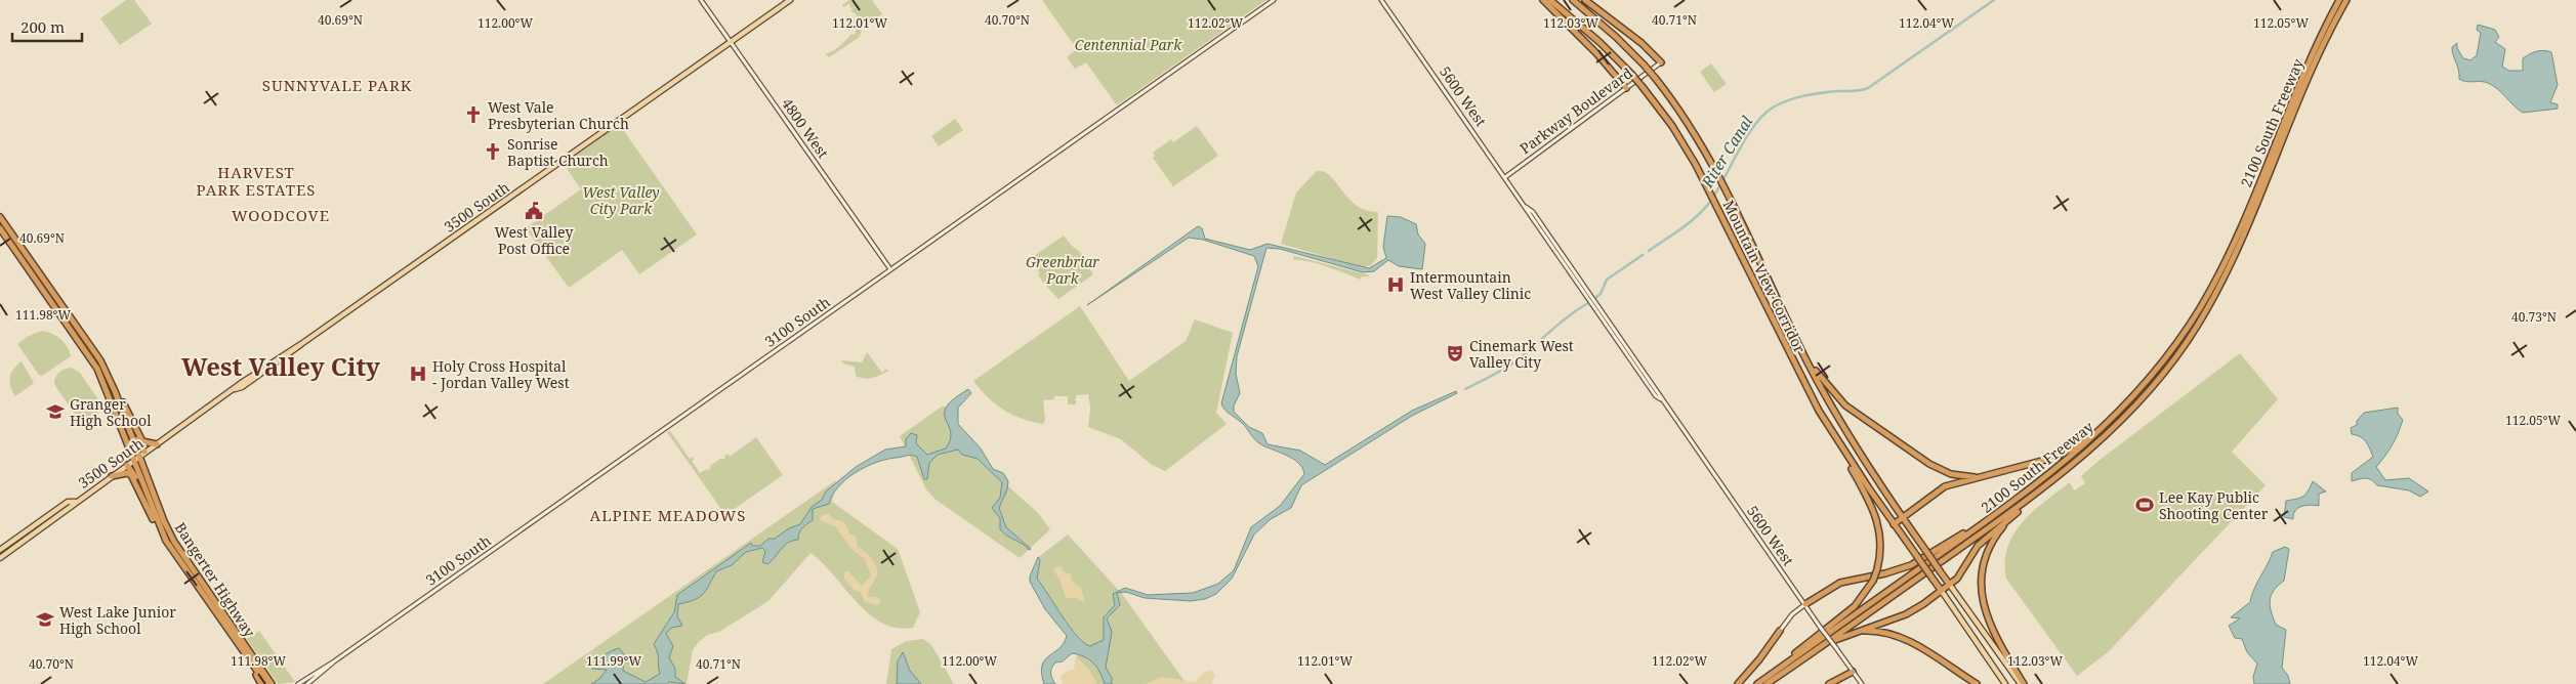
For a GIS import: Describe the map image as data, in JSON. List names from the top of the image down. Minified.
{"streets":{"highway":["2100 South Freeway","Mountain View Corridor","Bangerter Highway"],"main road":["5600 West","Parkway Boulevard","4800 West","3500 South","3100 South"]},"crossings":[["5600 West","Parkway Boulevard"],["4800 West","3500 South"],["4800 West","3100 South"],["3500 South","Bangerter Highway"]],"districts":["SUNNYVALE PARK","HARVEST PARK ESTATES","WOODCOVE","West Valley City","ALPINE MEADOWS"],"water":["Riter Canal"],"parks":["Centennial Park","West Valley City Park","Greenbriar Park"],"places":{"church":["West Vale Presbyterian Church","Sonrise Baptist Church"],"public building":["West Valley Post Office"],"hospital":["Intermountain West Valley Clinic","Holy Cross Hospital - Jordan Valley West"],"theatre":["Cinemark West Valley City"],"school or university":["Granger High School","West Lake Junior High School"],"sports":["Lee Kay Public Shooting Center"]},"scale_bar":"200 m","coordinates":["40.69°N","40.70°N","40.71°N","112.00°W","112.01°W","112.02°W","112.03°W","112.04°W","112.05°W","111.98°W","40.73°N","111.99°W"]}
